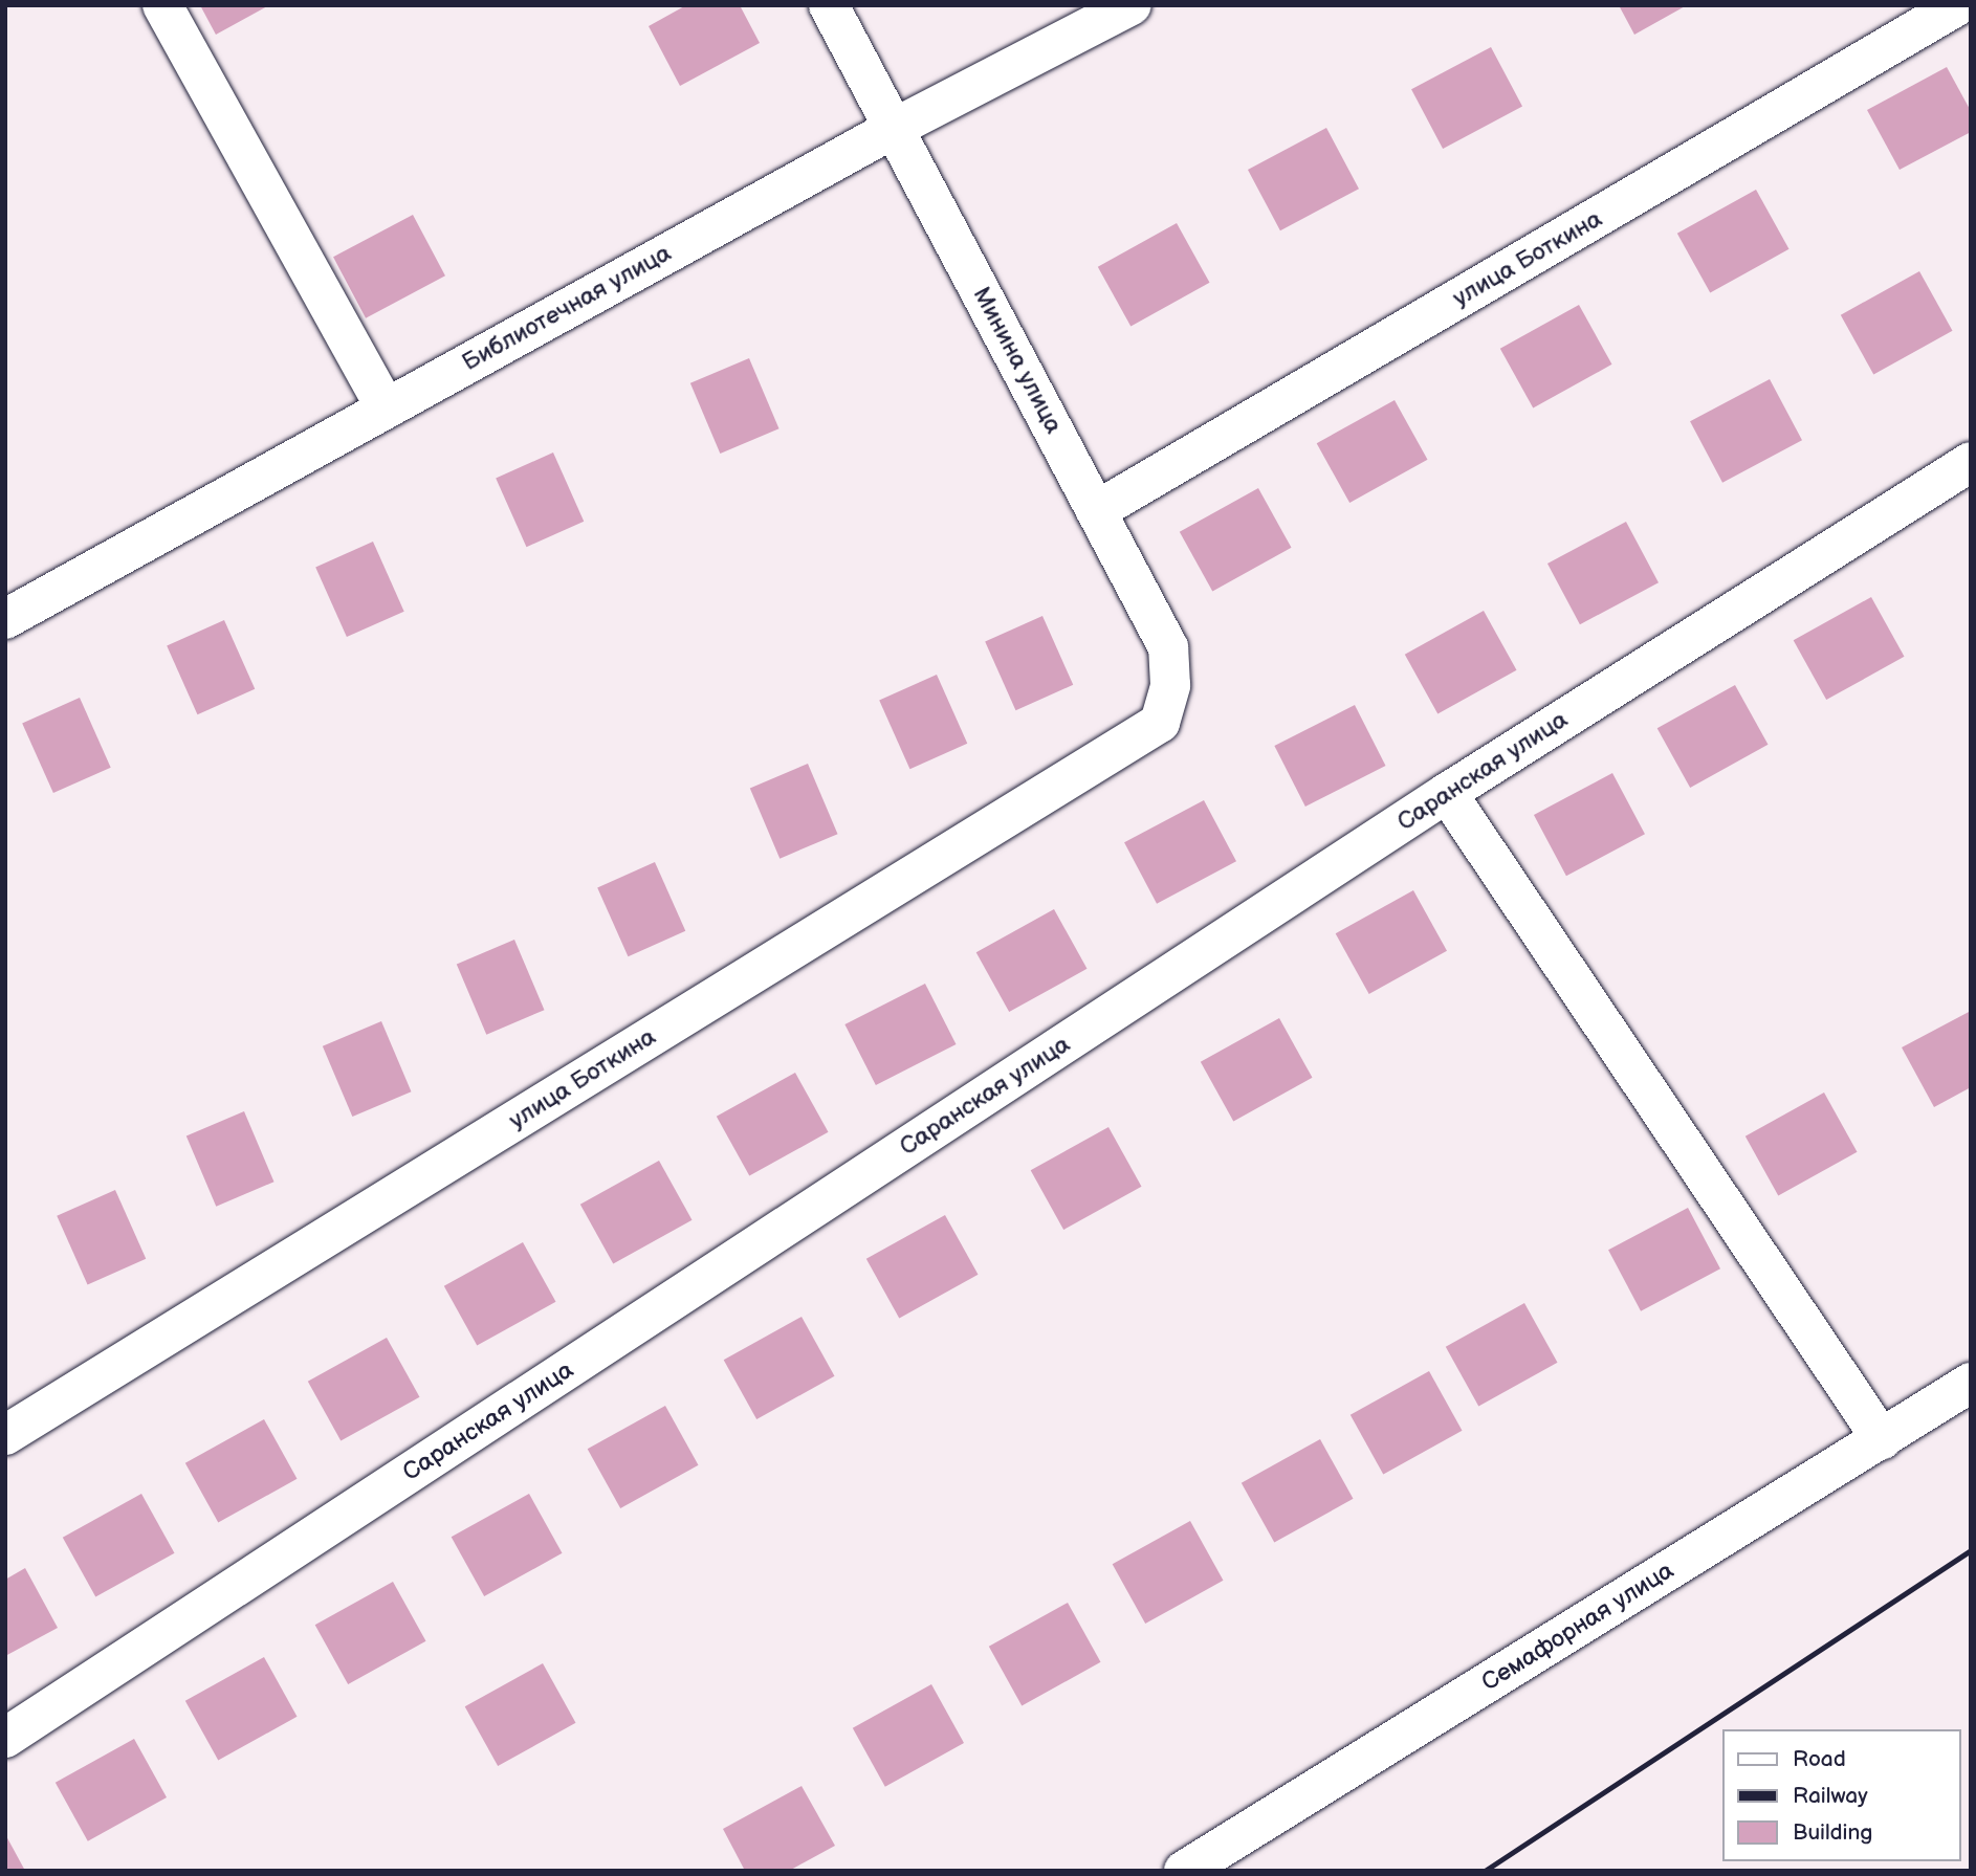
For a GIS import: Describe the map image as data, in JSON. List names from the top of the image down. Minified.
{"streets":{"street":["улица Боткина","Библиотечная улица","Минина улица","Саранская улица","Семафорная улица"]},"crossings":[["улица Боткина","Минина улица"],["Библиотечная улица","Минина улица"]],"legend":["Road","Railway","Building"]}
